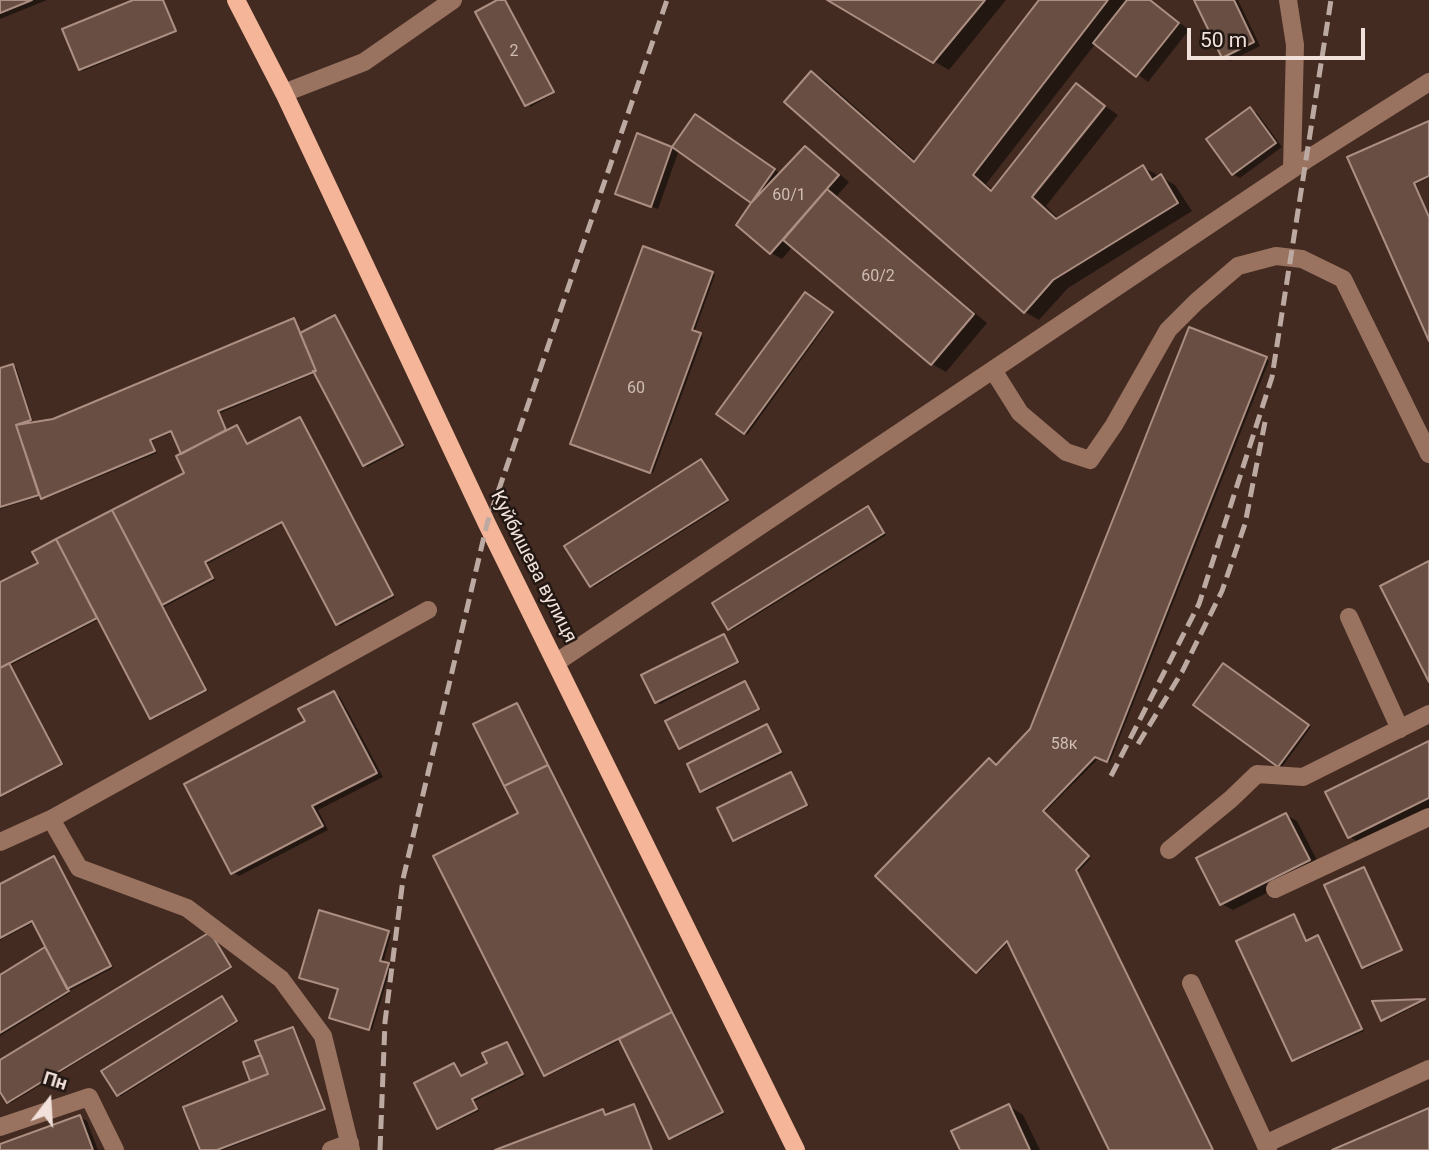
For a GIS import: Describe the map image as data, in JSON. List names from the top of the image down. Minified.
{"streets":{"main road":["Куйбишева вулиця"]},"house_numbers":["2","60/1","60/2","60","58к"],"scale_bar":"50 m","north":"top"}
